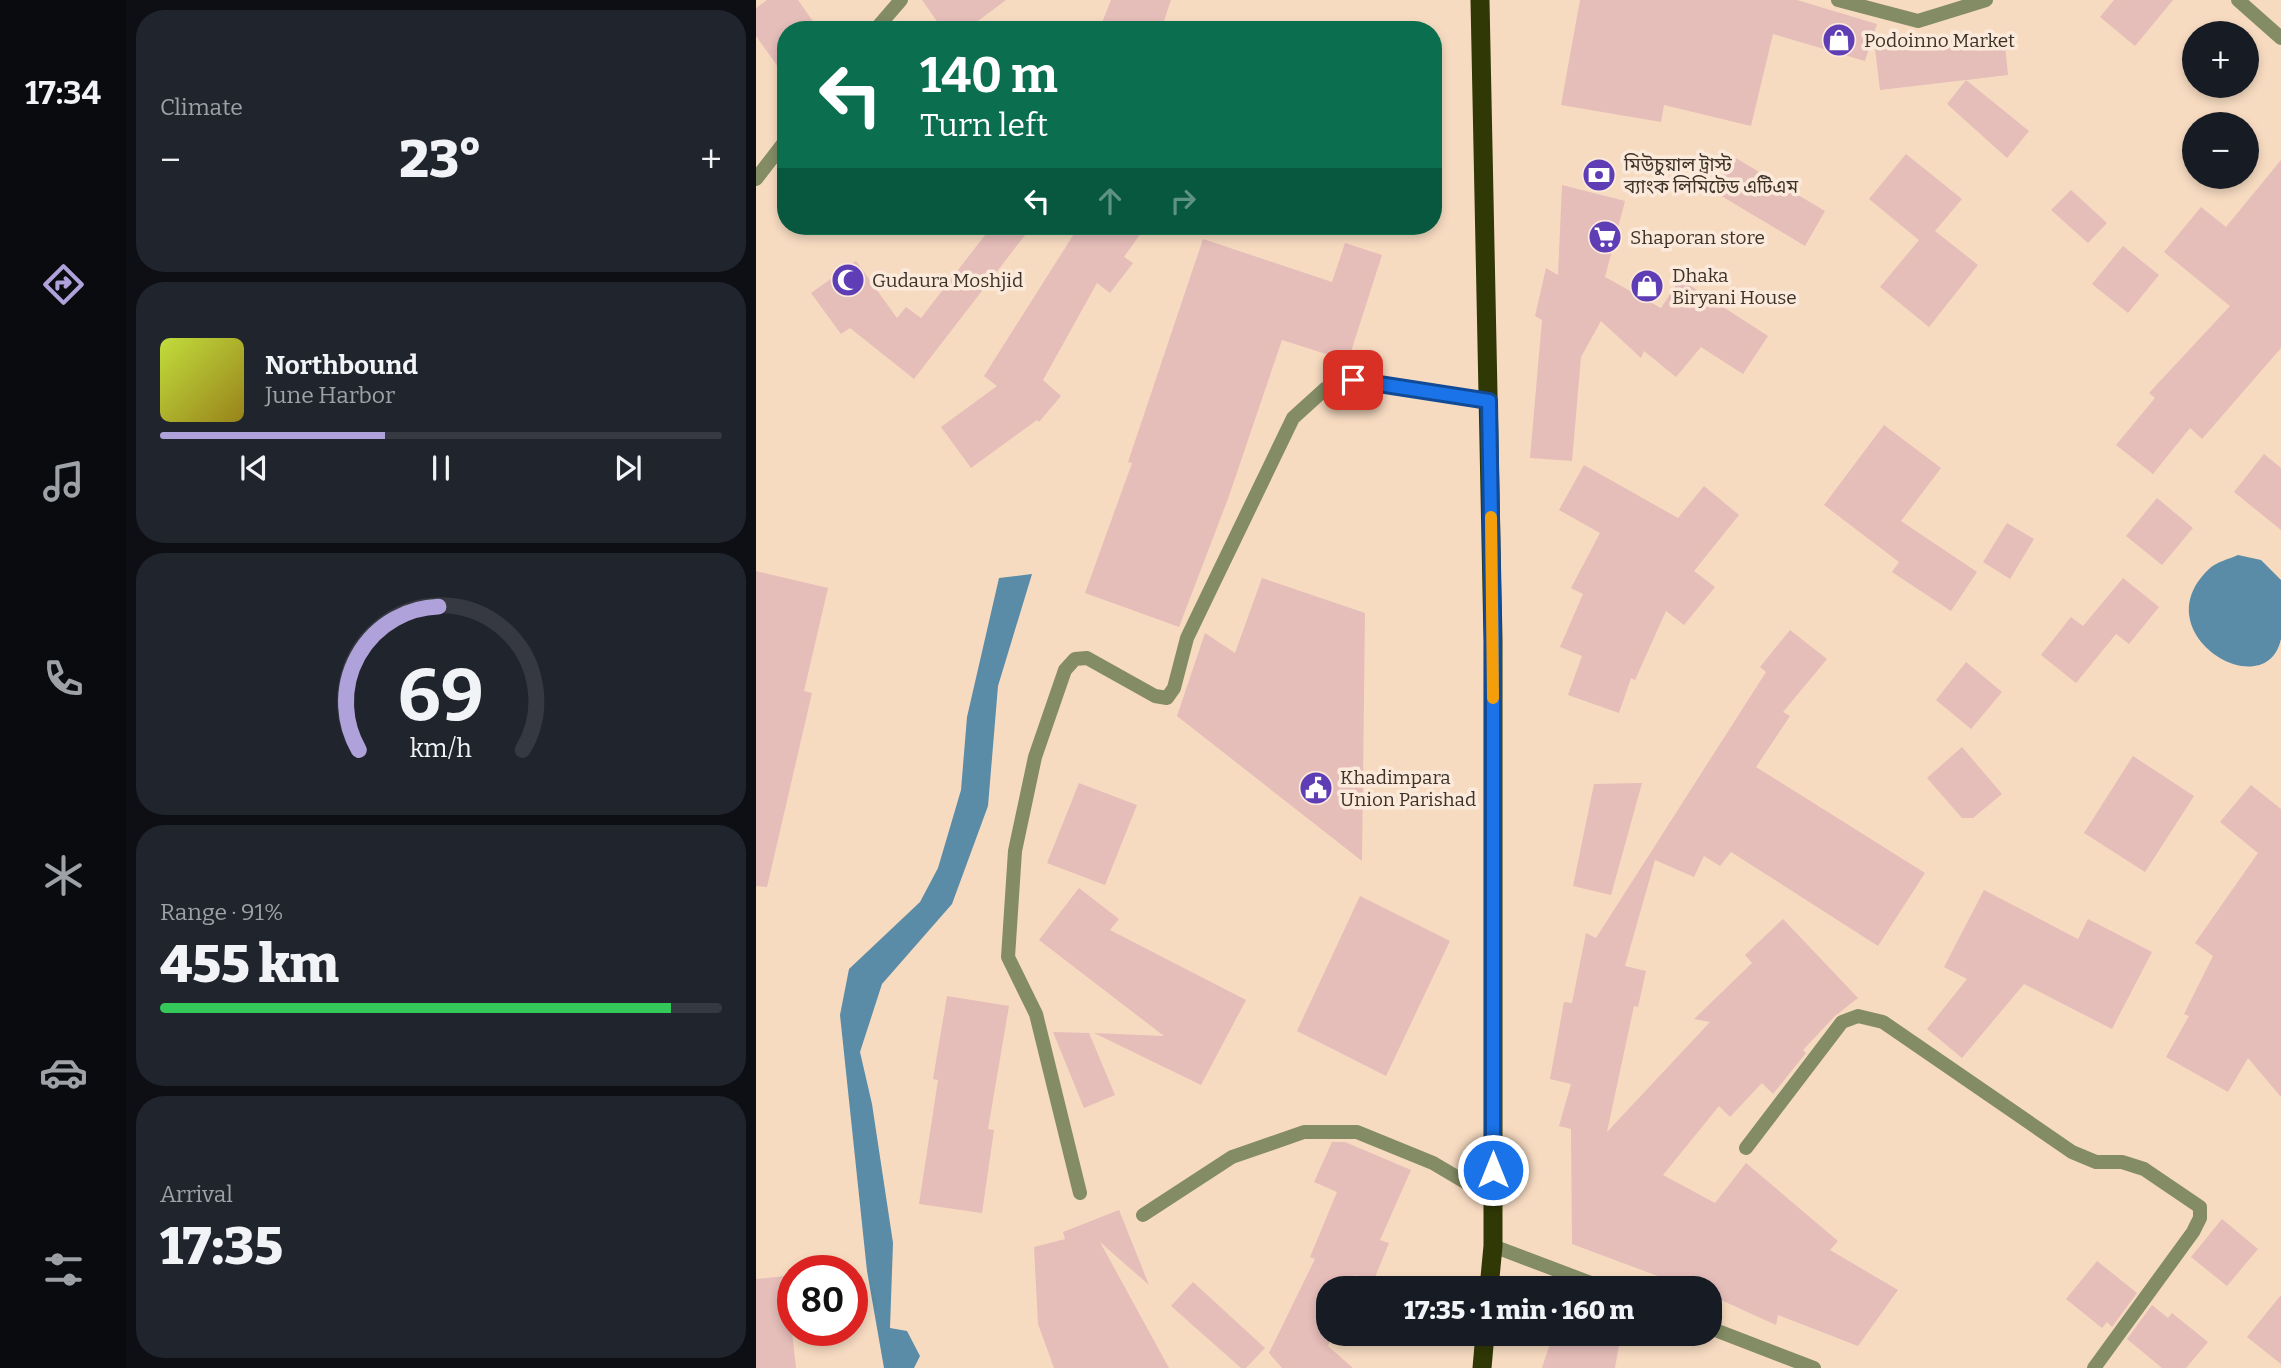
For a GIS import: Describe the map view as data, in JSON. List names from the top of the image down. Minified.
{"places":{"shop":["Podoinno Market","Dhaka Biryani House"],"bank":["মিউচুয়াল ট্রাস্ট ব্যাংক লিমিটেড এটিএম"],"supermarket":["Shaporan store"],"mosque":["Gudaura Moshjid"],"public building":["Khadimpara Union Parishad"]},"page":{"tabs":"17:34","tile":["Climate",["Range · 91%","455 km"],["Arrival","17:35"]],"map_buttons":["+","−"],"turn":["140 m","Turn left"],"heat":["−","23°","+"],"song":["Northbound","June Harbor"],"limit":"80","trip":"17:35 · 1 min · 160 m","gauge":["69","km/h"]}}
